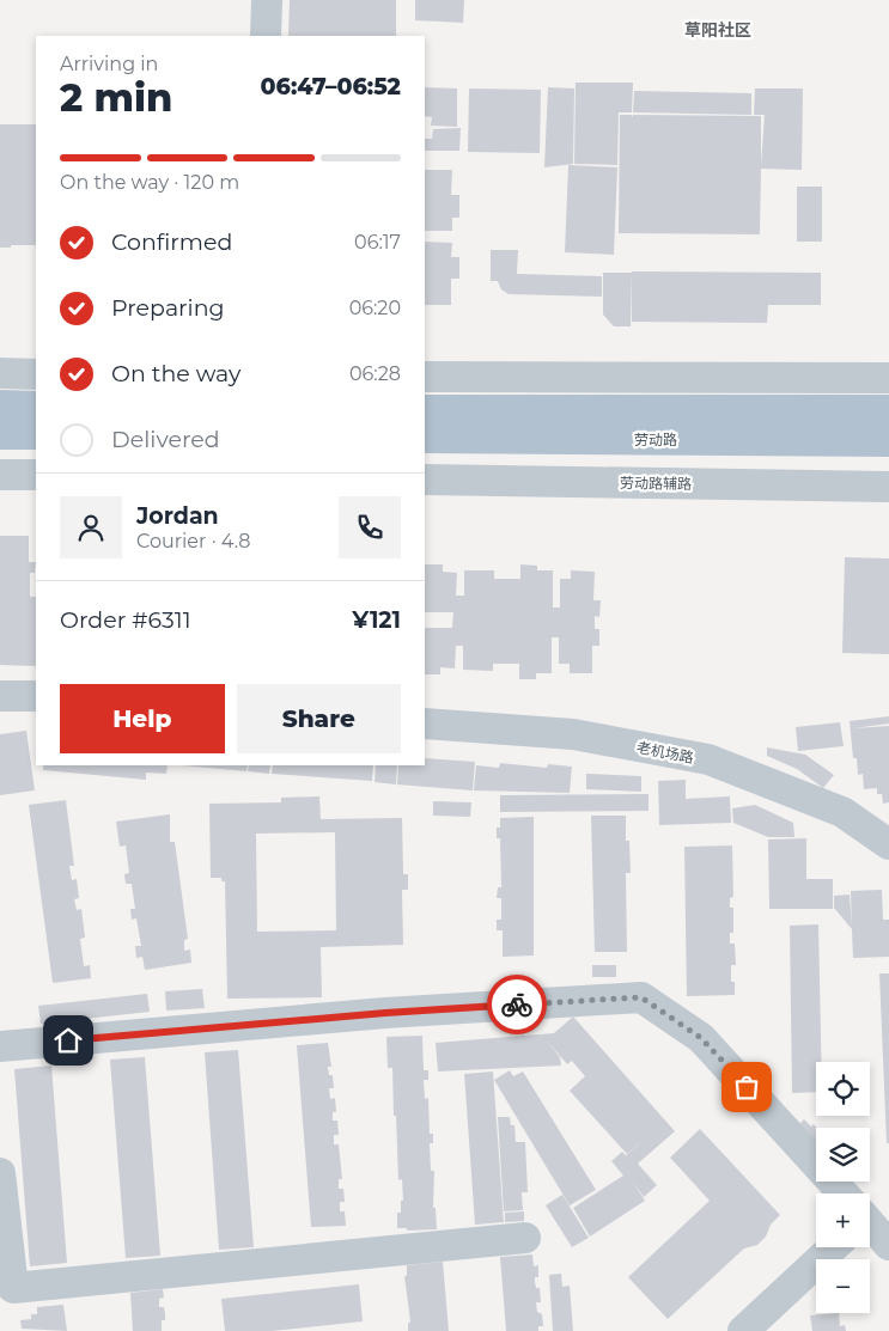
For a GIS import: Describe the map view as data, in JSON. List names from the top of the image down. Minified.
{"streets":{"main road":["劳动路"],"street":["劳动路辅路","老机场路"]},"districts":["草阳社区"],"page":{"heading":["2 min","Arriving in","06:47–06:52"],"panel":["Jordan","Courier · 4.8","Order #6311","¥121"],"bar":"On the way · 120 m","list":[["Confirmed","06:17"],["Preparing","06:20"],["On the way","06:28"],"Delivered"],"buttons":["Help","Share"],"map_buttons":["+","−"]}}
